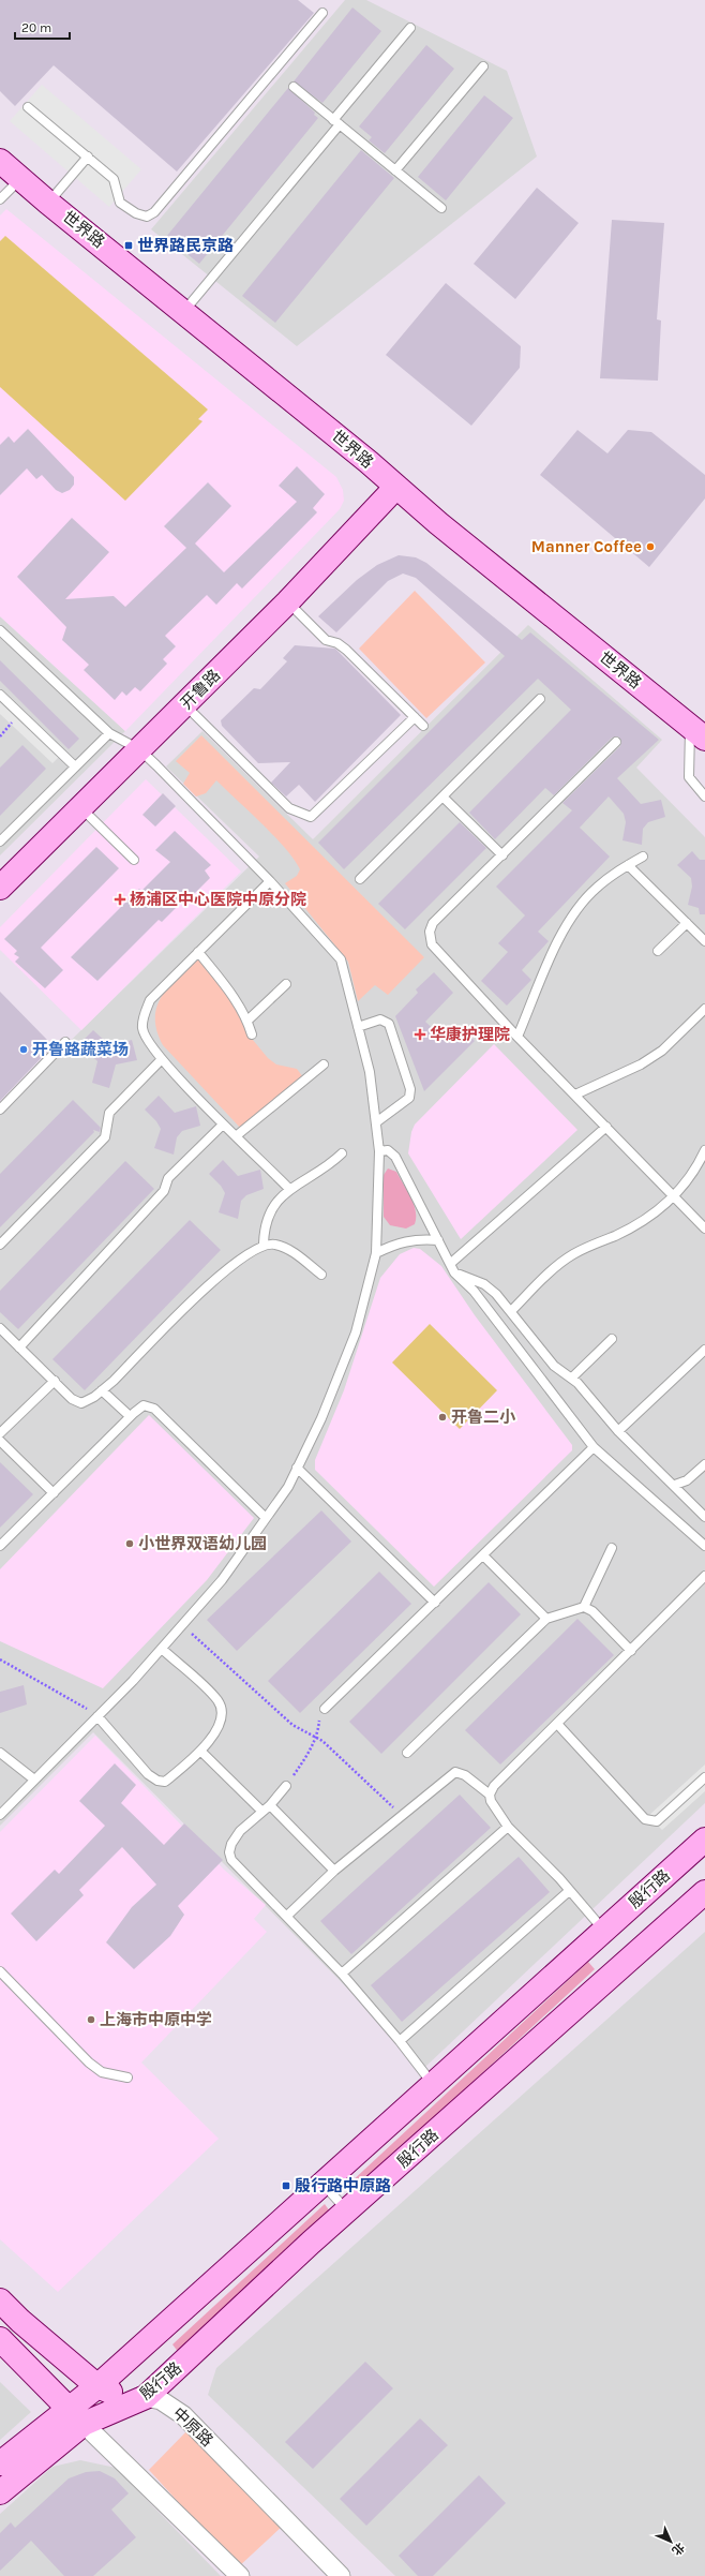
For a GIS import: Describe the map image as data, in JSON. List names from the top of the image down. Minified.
{"streets":{"main road":["世界路","开鲁路","殷行路","中原路"]},"crossings":[["世界路","开鲁路"],["殷行路","中原路"]],"places":{"transit":["世界路民京路","殷行路中原路"],"other":["Manner Coffee","开鲁路蔬菜场","开鲁二小","小世界双语幼儿园","上海市中原中学"],"health":["杨浦区中心医院中原分院","华康护理院"]},"scale_bar":"20 m","north":"bottom right"}
